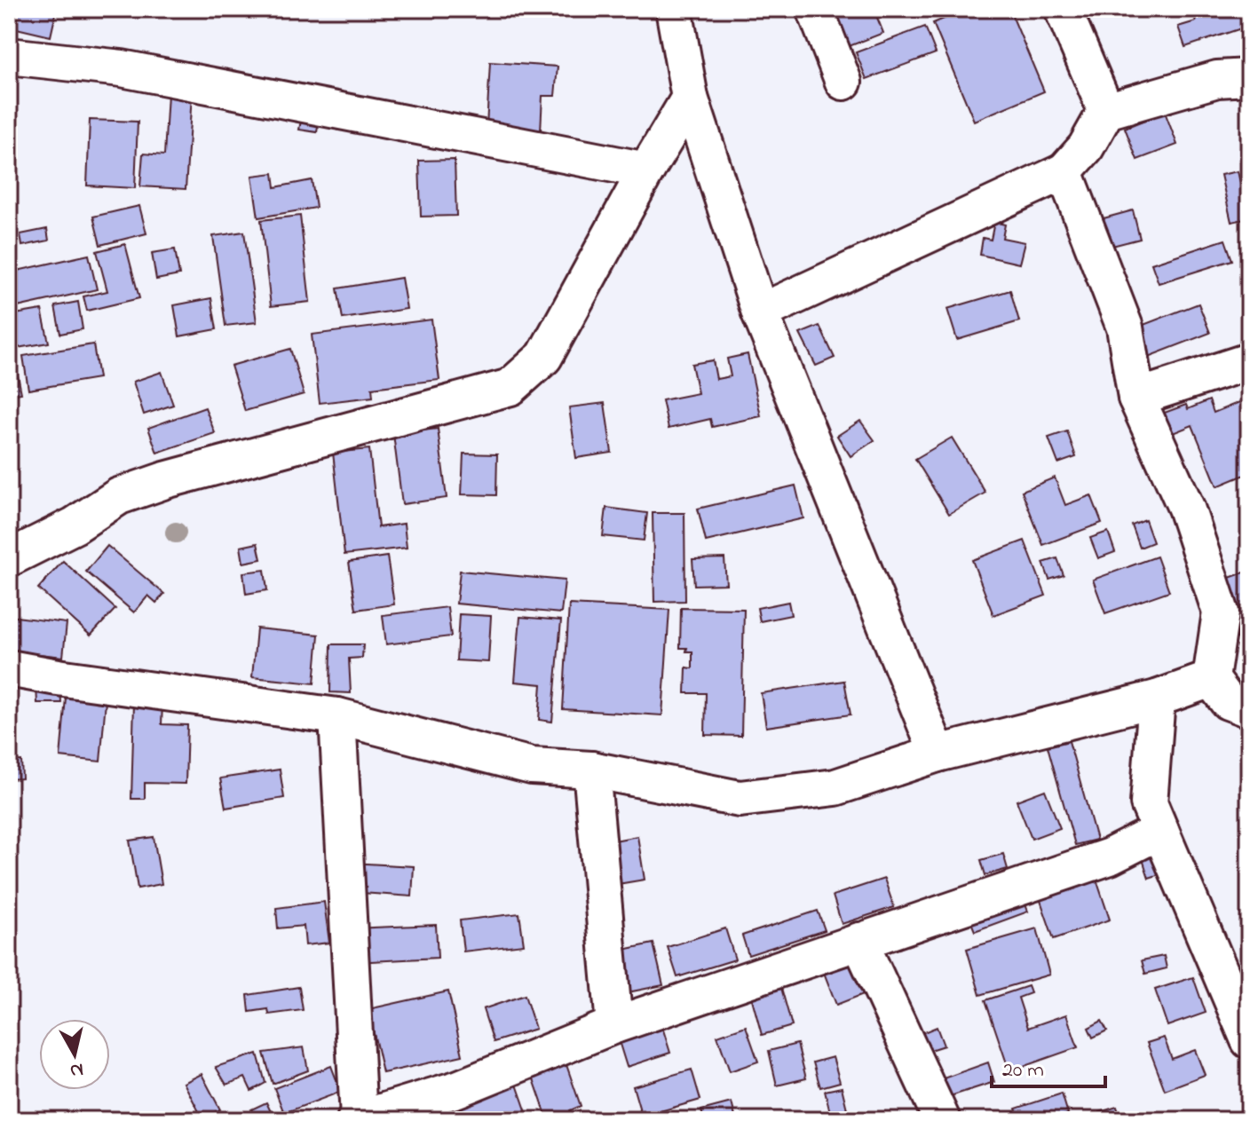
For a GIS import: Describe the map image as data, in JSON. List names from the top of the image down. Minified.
{"scale_bar":"20 m","north":"bottom"}
